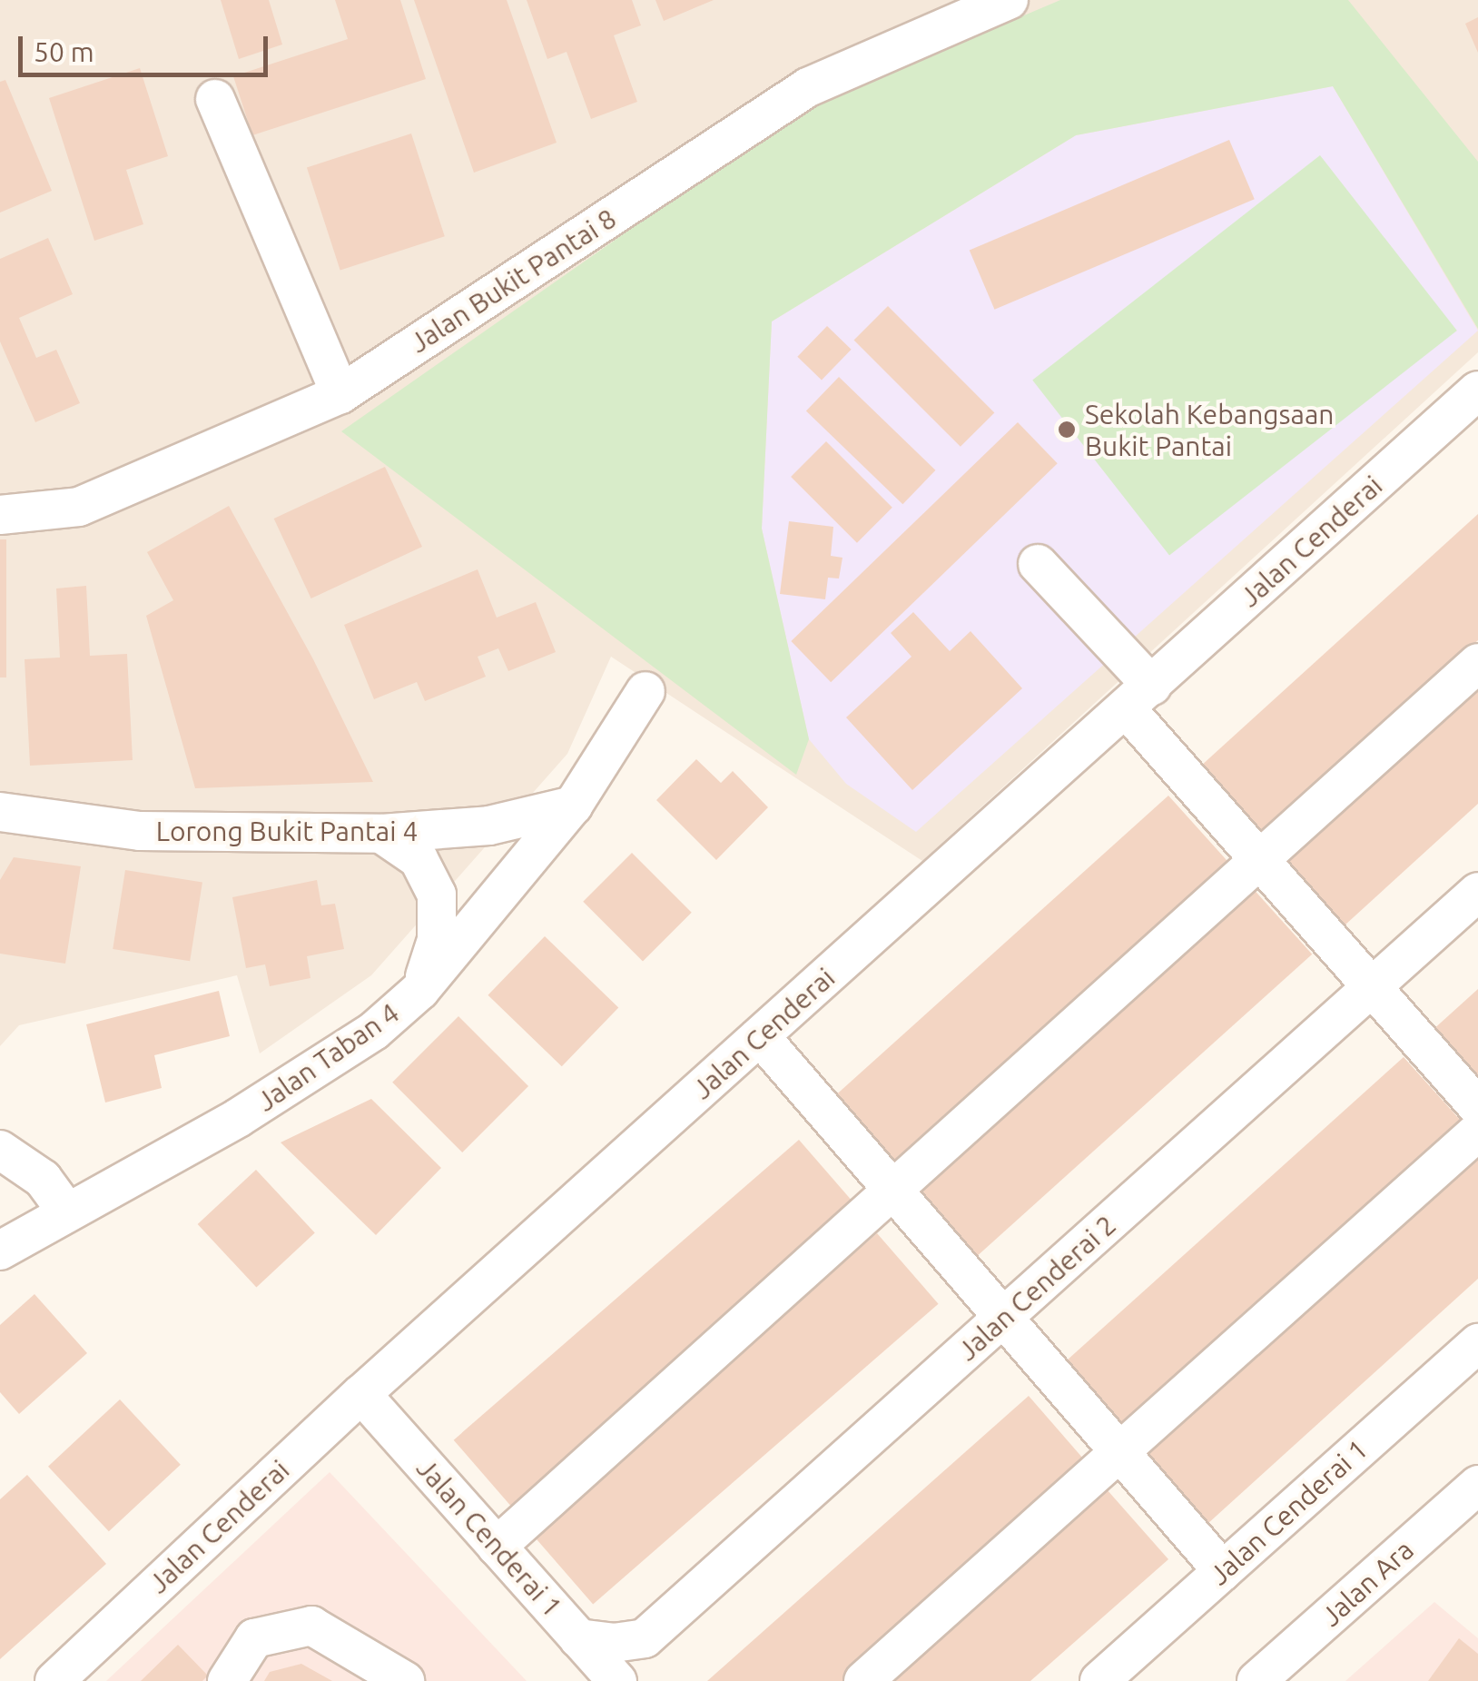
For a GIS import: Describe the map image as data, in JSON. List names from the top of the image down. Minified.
{"streets":{"street":["Jalan Bukit Pantai 8","Jalan Cenderai","Lorong Bukit Pantai 4","Jalan Taban 4","Jalan Cenderai 2","Jalan Cenderai 1","Jalan Ara"]},"crossings":[["Jalan Cenderai","Jalan Cenderai 1"],["Lorong Bukit Pantai 4","Jalan Taban 4"],["Jalan Cenderai 2","Jalan Cenderai 1"]],"places":["Sekolah Kebangsaan Bukit Pantai"],"scale_bar":"50 m"}
